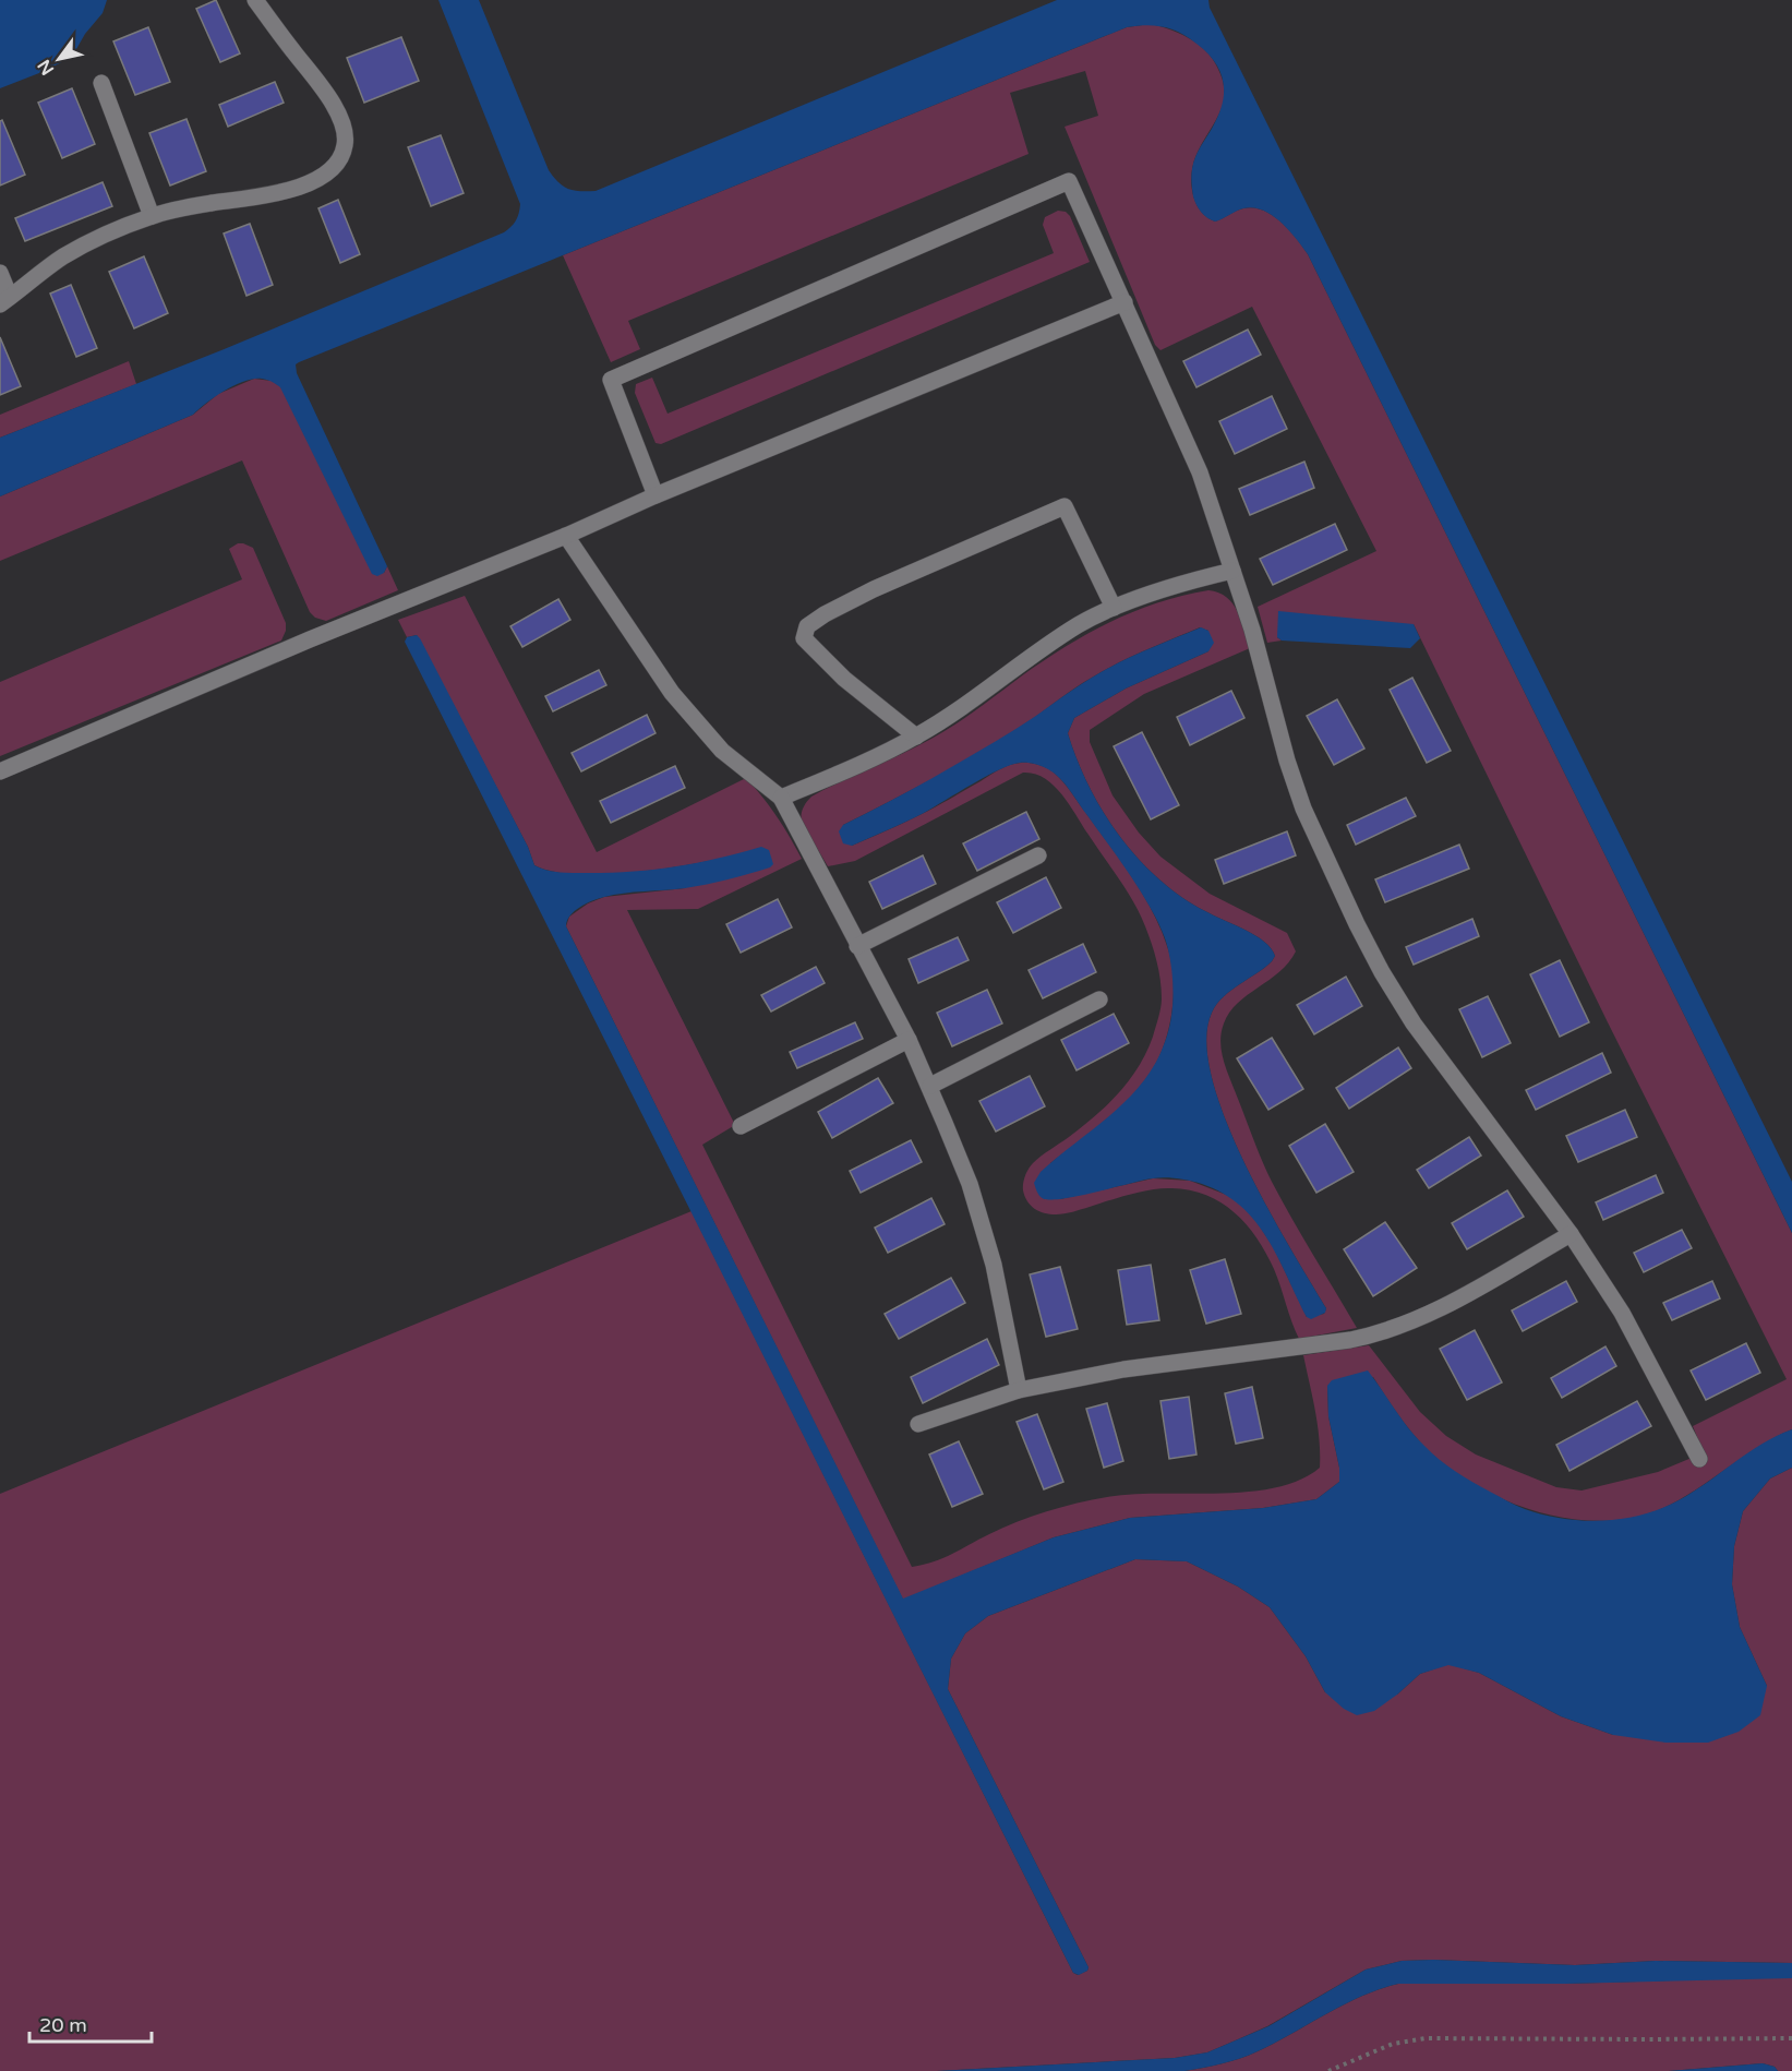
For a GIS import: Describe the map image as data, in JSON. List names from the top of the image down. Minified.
{"scale_bar":"20 m","north":"bottom left"}
